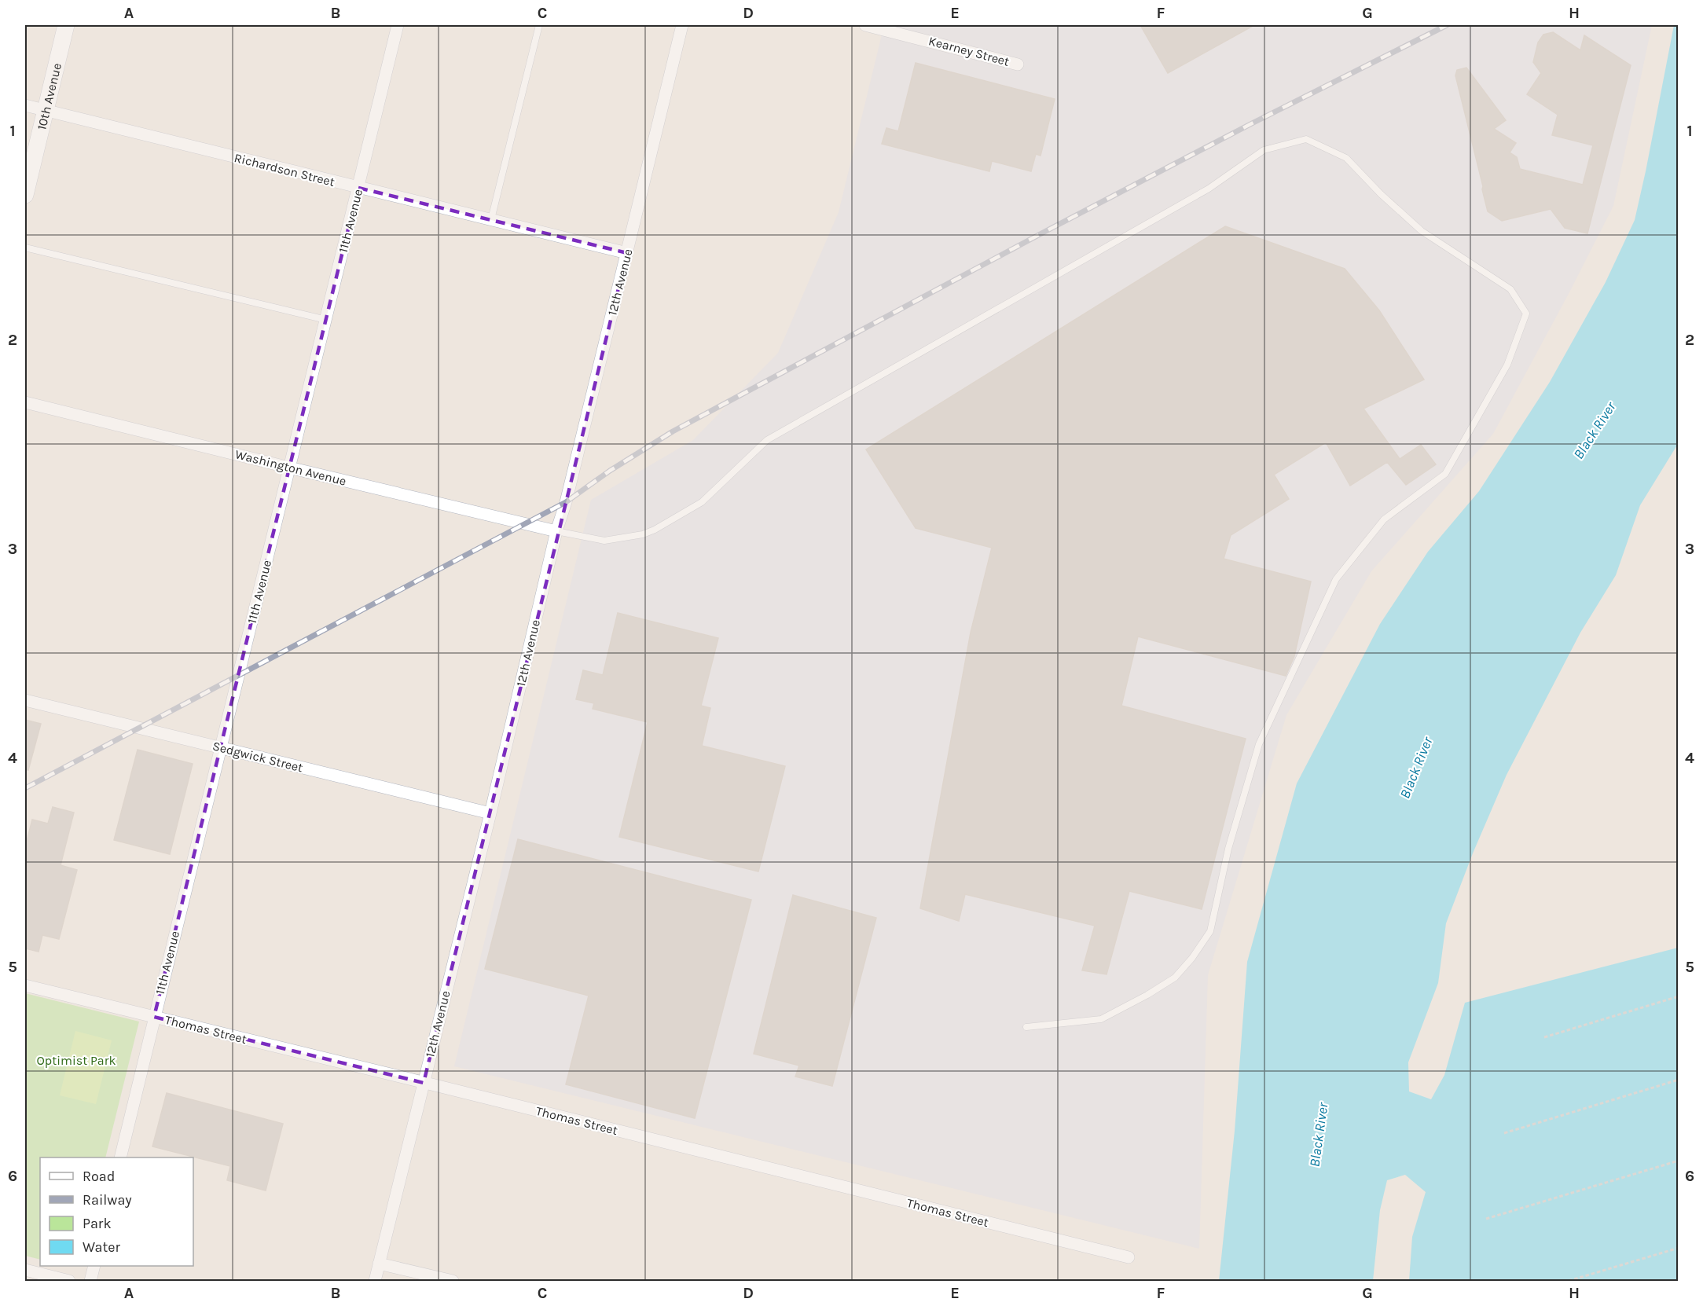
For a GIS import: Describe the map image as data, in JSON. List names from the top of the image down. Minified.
{"streets":{"street":["Kearney Street","10th Avenue","Richardson Street","11th Avenue","12th Avenue","Washington Avenue","Sedgwick Street","Thomas Street"]},"crossings":[["10th Avenue","Richardson Street"],["Richardson Street","11th Avenue"],["Richardson Street","12th Avenue"],["11th Avenue","Washington Avenue"],["11th Avenue","Sedgwick Street"],["11th Avenue","Thomas Street"],["12th Avenue","Washington Avenue"],["12th Avenue","Sedgwick Street"],["12th Avenue","Thomas Street"]],"water":["Black River"],"parks":["Optimist Park"],"legend":["Road","Railway","Park","Water"],"grid":{"columns":["A","B","C","D","E","F","G","H"],"rows":["1","2","3","4","5","6"]}}
